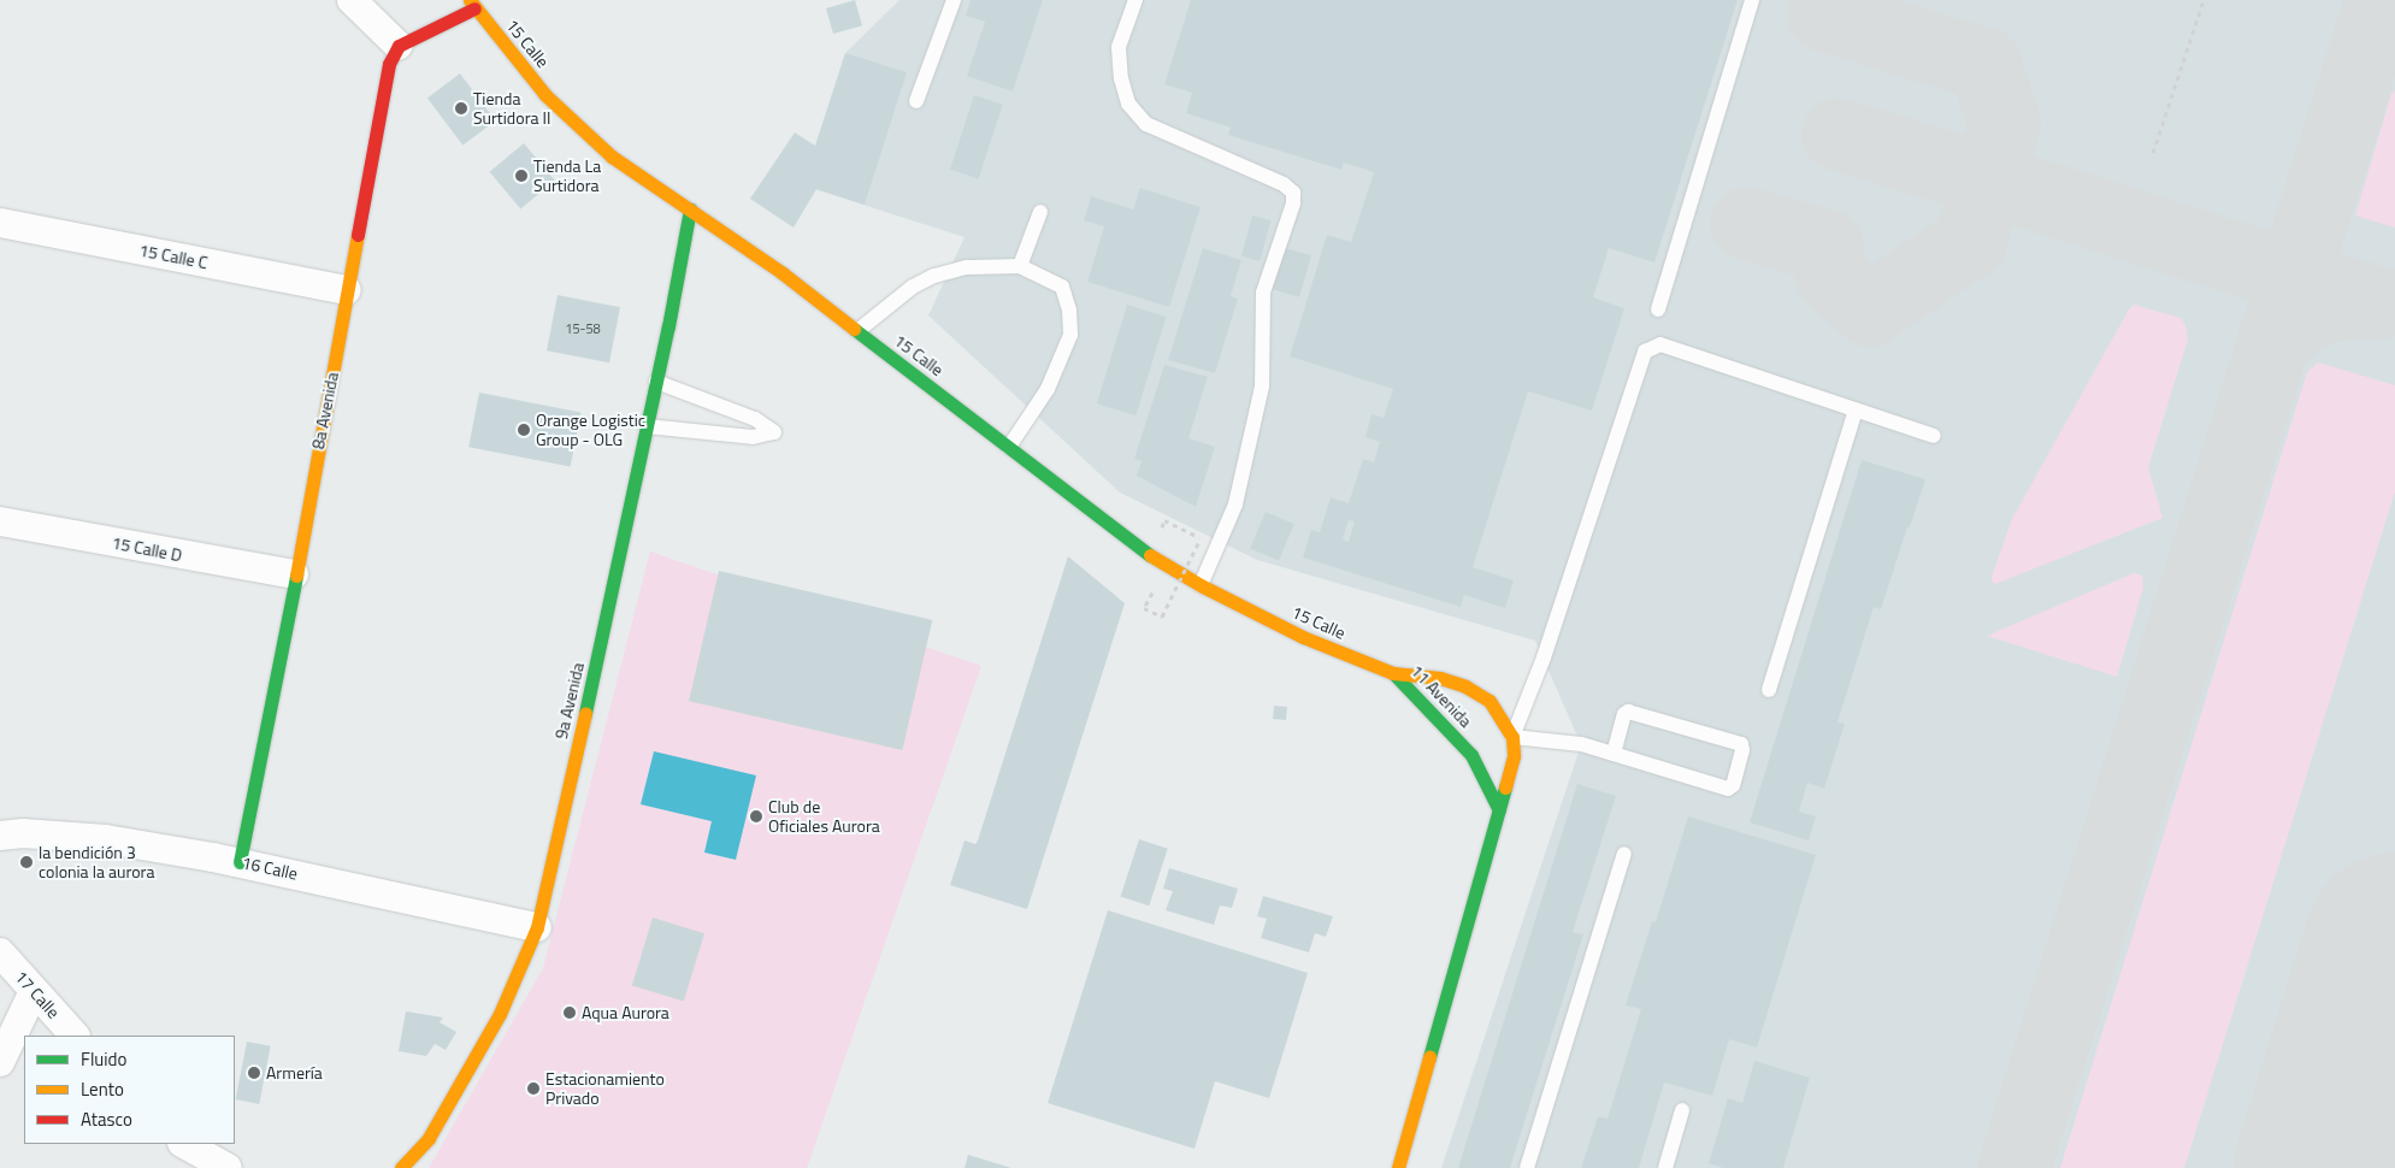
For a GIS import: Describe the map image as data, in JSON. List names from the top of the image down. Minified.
{"streets":{"street":["15 Calle","15 Calle C","8a Avenida","15 Calle D","11 Avenida","9a Avenida","16 Calle","17 Calle"]},"crossings":[["15 Calle","11 Avenida"],["15 Calle","9a Avenida"],["15 Calle C","8a Avenida"],["8a Avenida","15 Calle D"],["8a Avenida","16 Calle"],["9a Avenida","16 Calle"]],"places":["Tienda Surtidora II","Tienda La Surtidora","Orange Logistic Group - OLG","Club de Oficiales Aurora","la bendición 3 colonia la aurora","Aqua Aurora","Armería","Estacionamiento Privado"],"house_numbers":["15-58"],"legend":["Fluido","Lento","Atasco"]}
